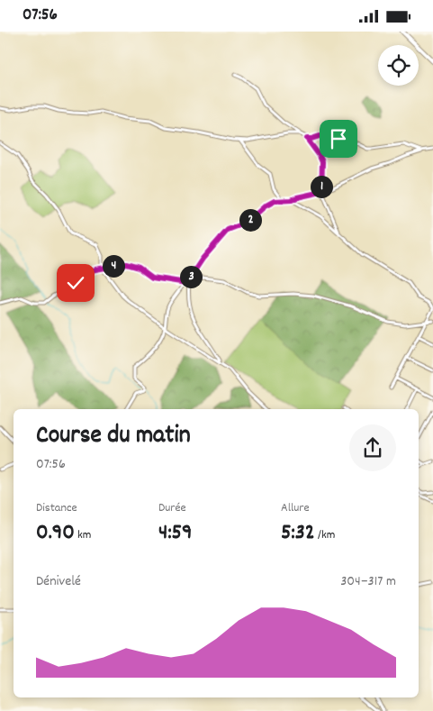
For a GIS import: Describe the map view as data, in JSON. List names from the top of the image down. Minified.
{"page":{"status":"07:56","pins":["1","2","4","3"],"heading":["Course du matin","07:56"],"stats":[["Distance","0.90 km"],["Durée","4:59"],["Allure","5:32 /km"]],"chart":["Dénivelé","304–317 m"]}}
